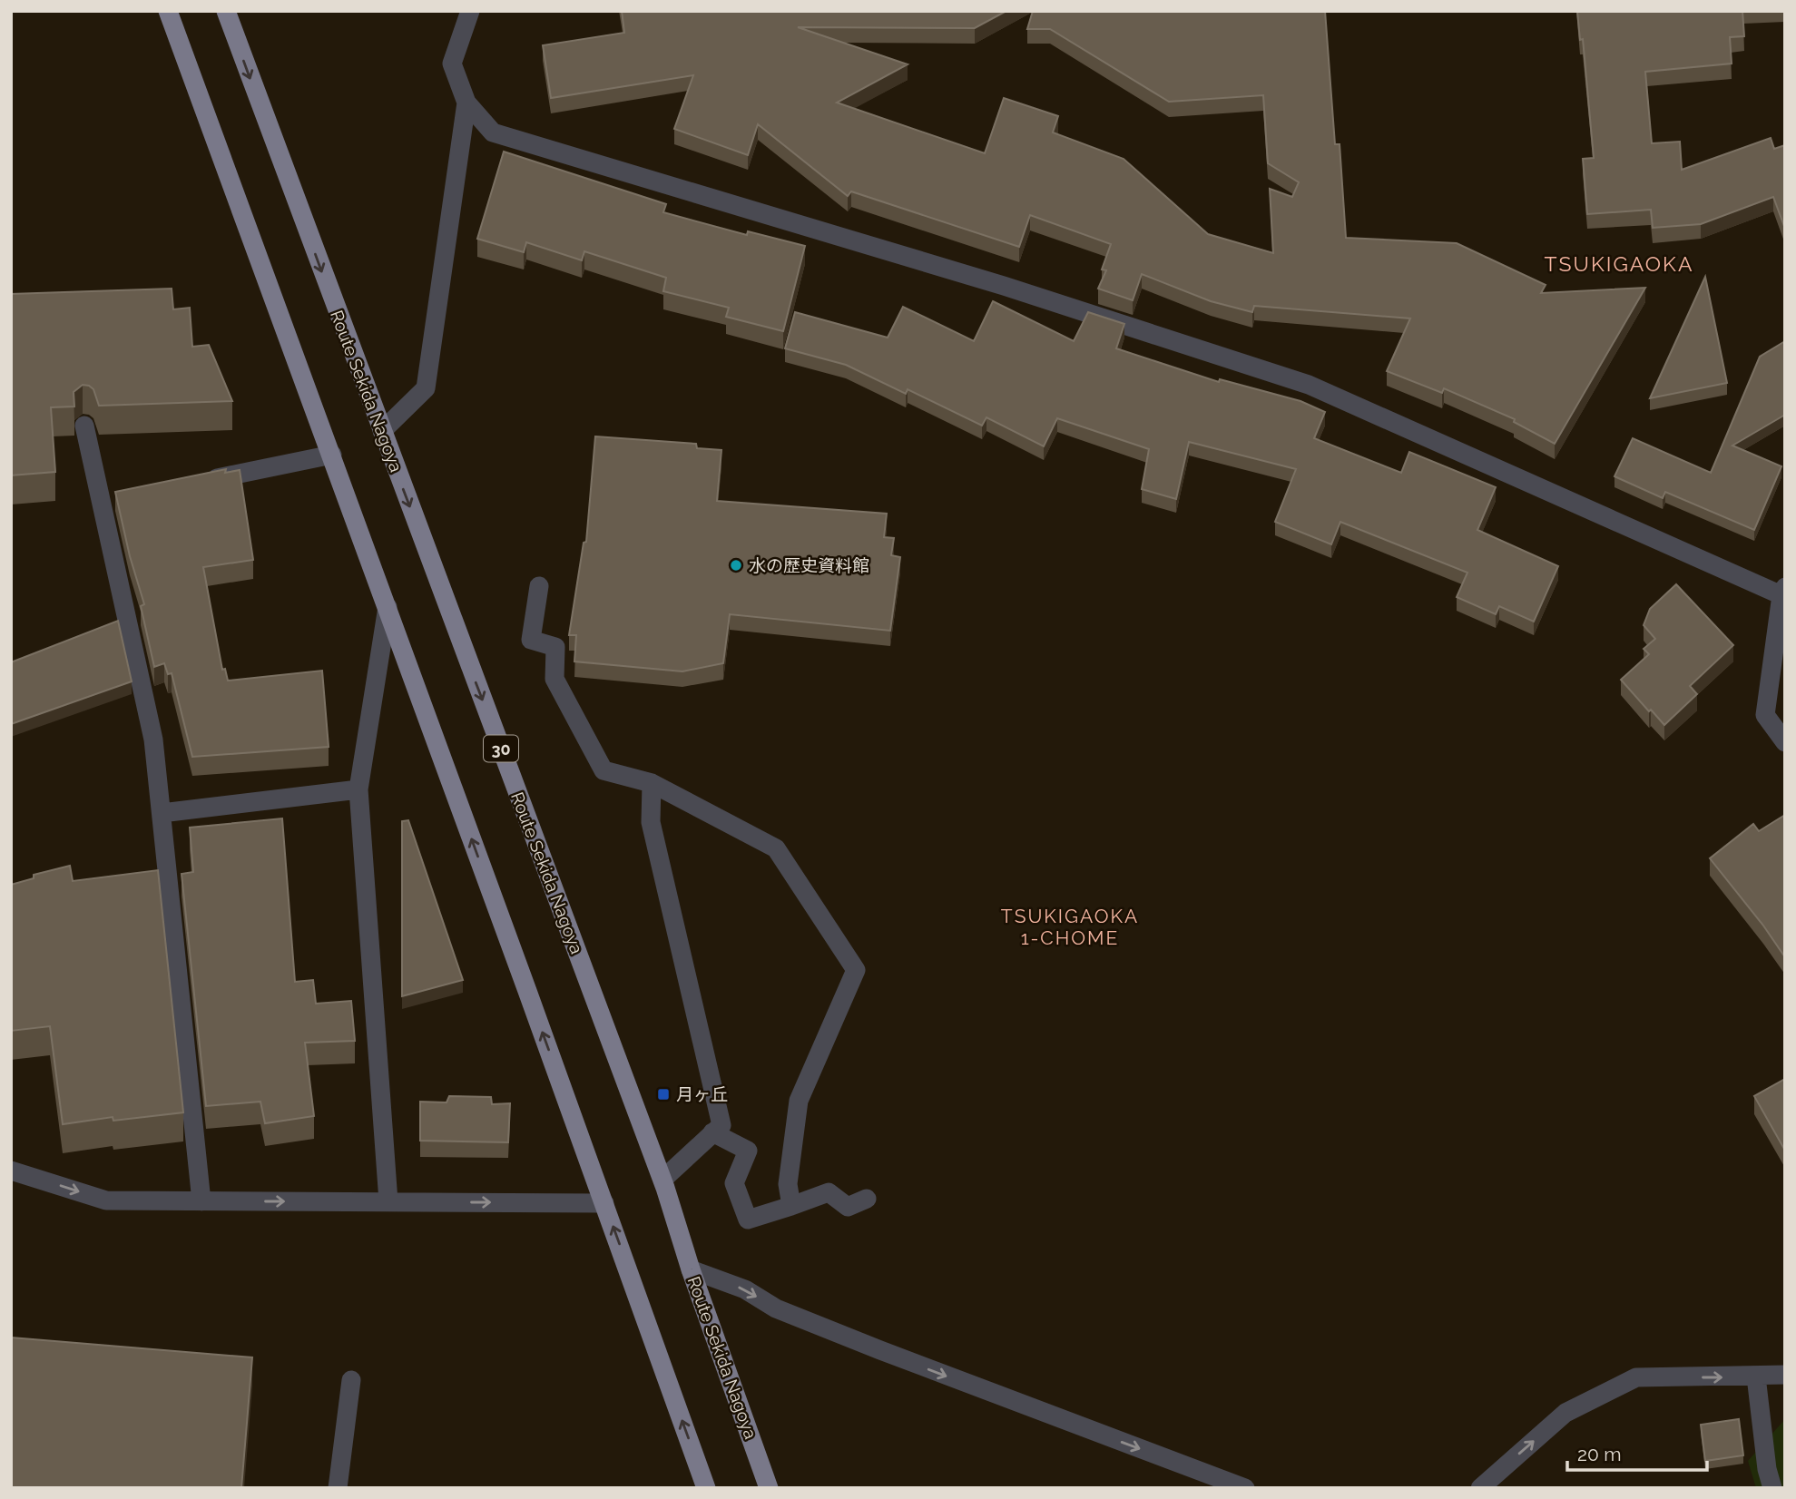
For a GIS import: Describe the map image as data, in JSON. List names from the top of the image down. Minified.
{"streets":{"main road":["Route Sekida Nagoya","30"]},"districts":["TSUKIGAOKA","TSUKIGAOKA 1-CHOME"],"places":{"other":["水の歴史資料館"],"transit":["月ヶ丘"]},"scale_bar":"20 m"}
